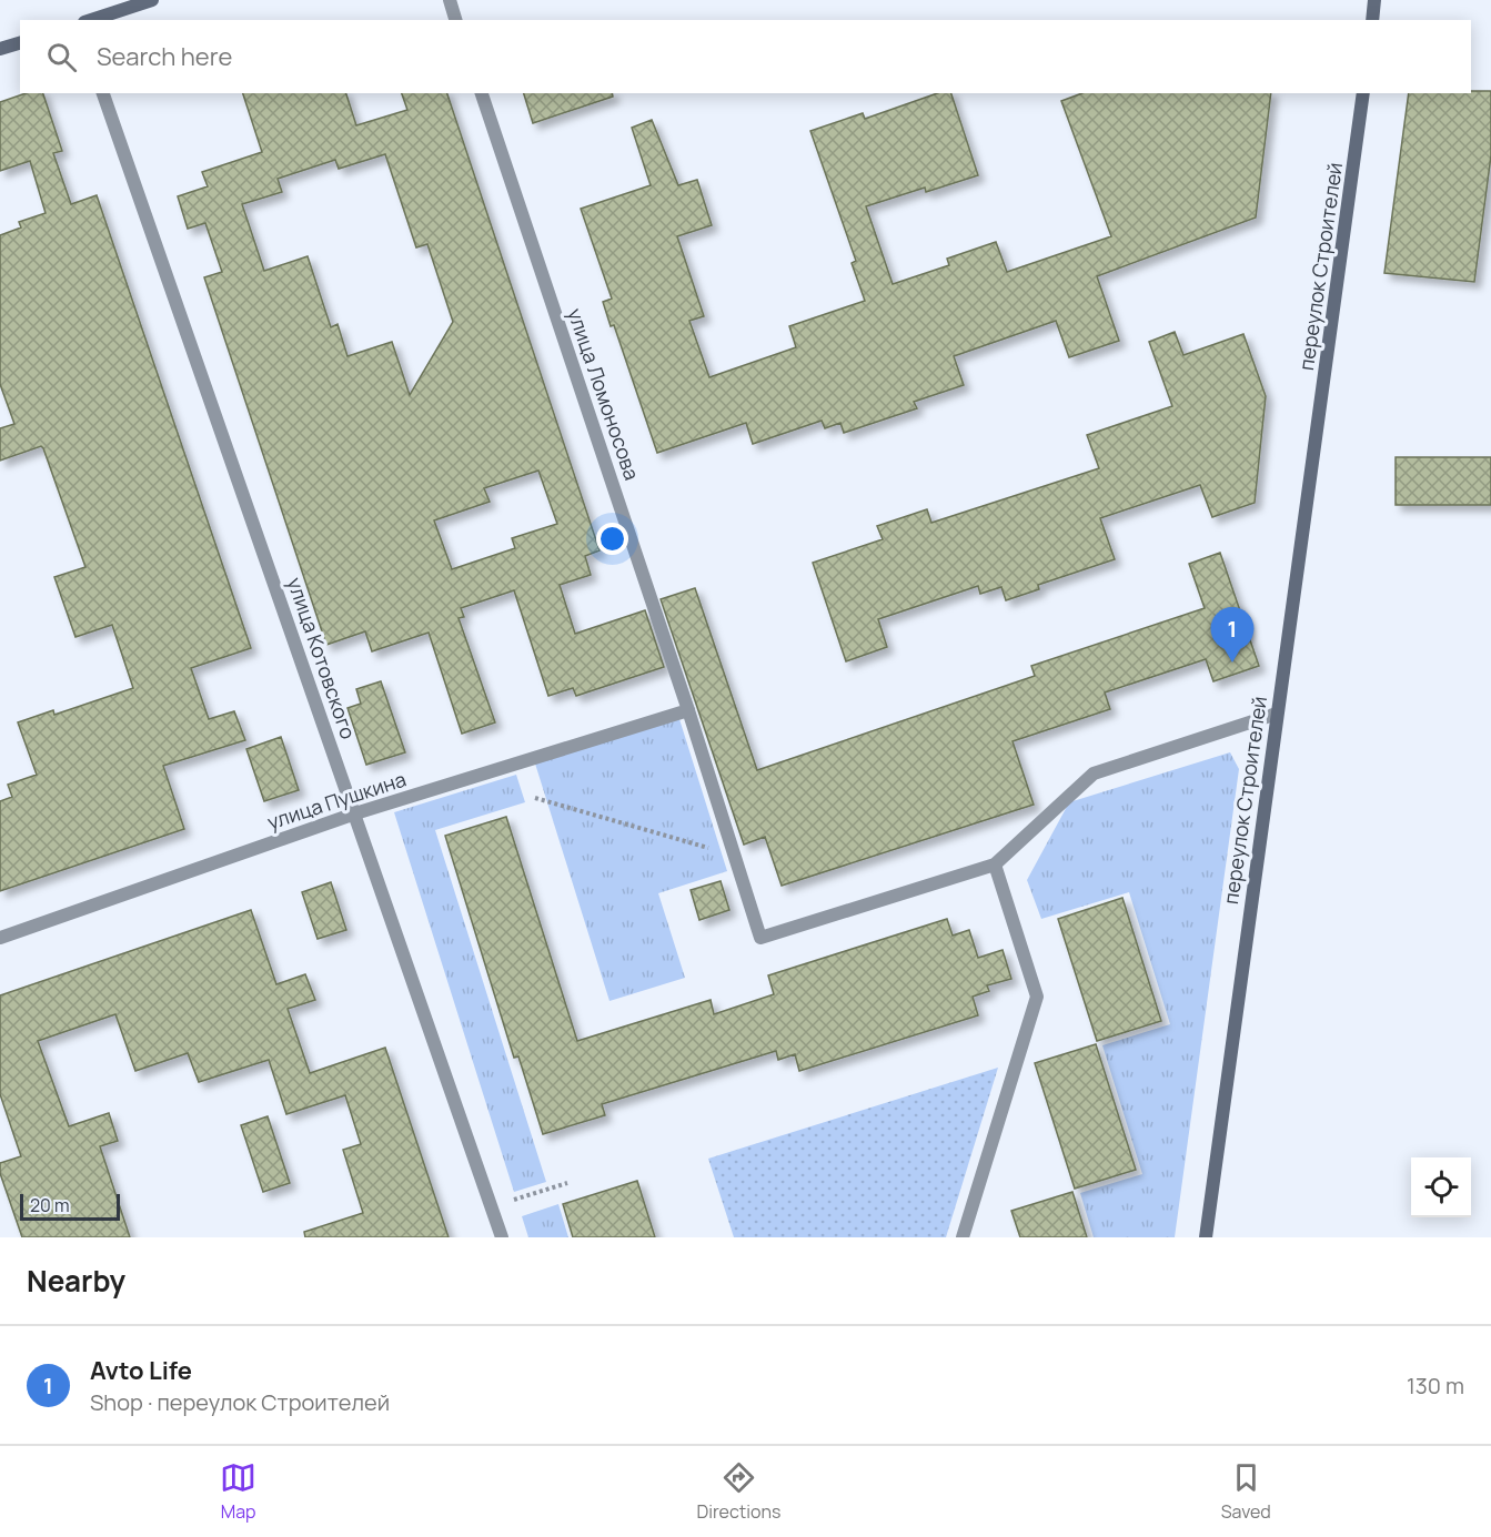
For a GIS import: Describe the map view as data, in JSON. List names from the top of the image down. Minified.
{"streets":{"street":["переулок Строителей","улица Ломоносова","улица Котовского","улица Пушкина"]},"crossings":[["улица Ломоносова","улица Пушкина"],["улица Котовского","улица Пушкина"]],"scale_bar":"20 m","page":{"search":"Search here","pins":"1","scale":"20 m","heading":"Nearby","list":[{"mark":"1","name":"Avto Life","note":"Shop · переулок Строителей","value":"130 m"}],"nav":["Map","Directions","Saved"]}}
